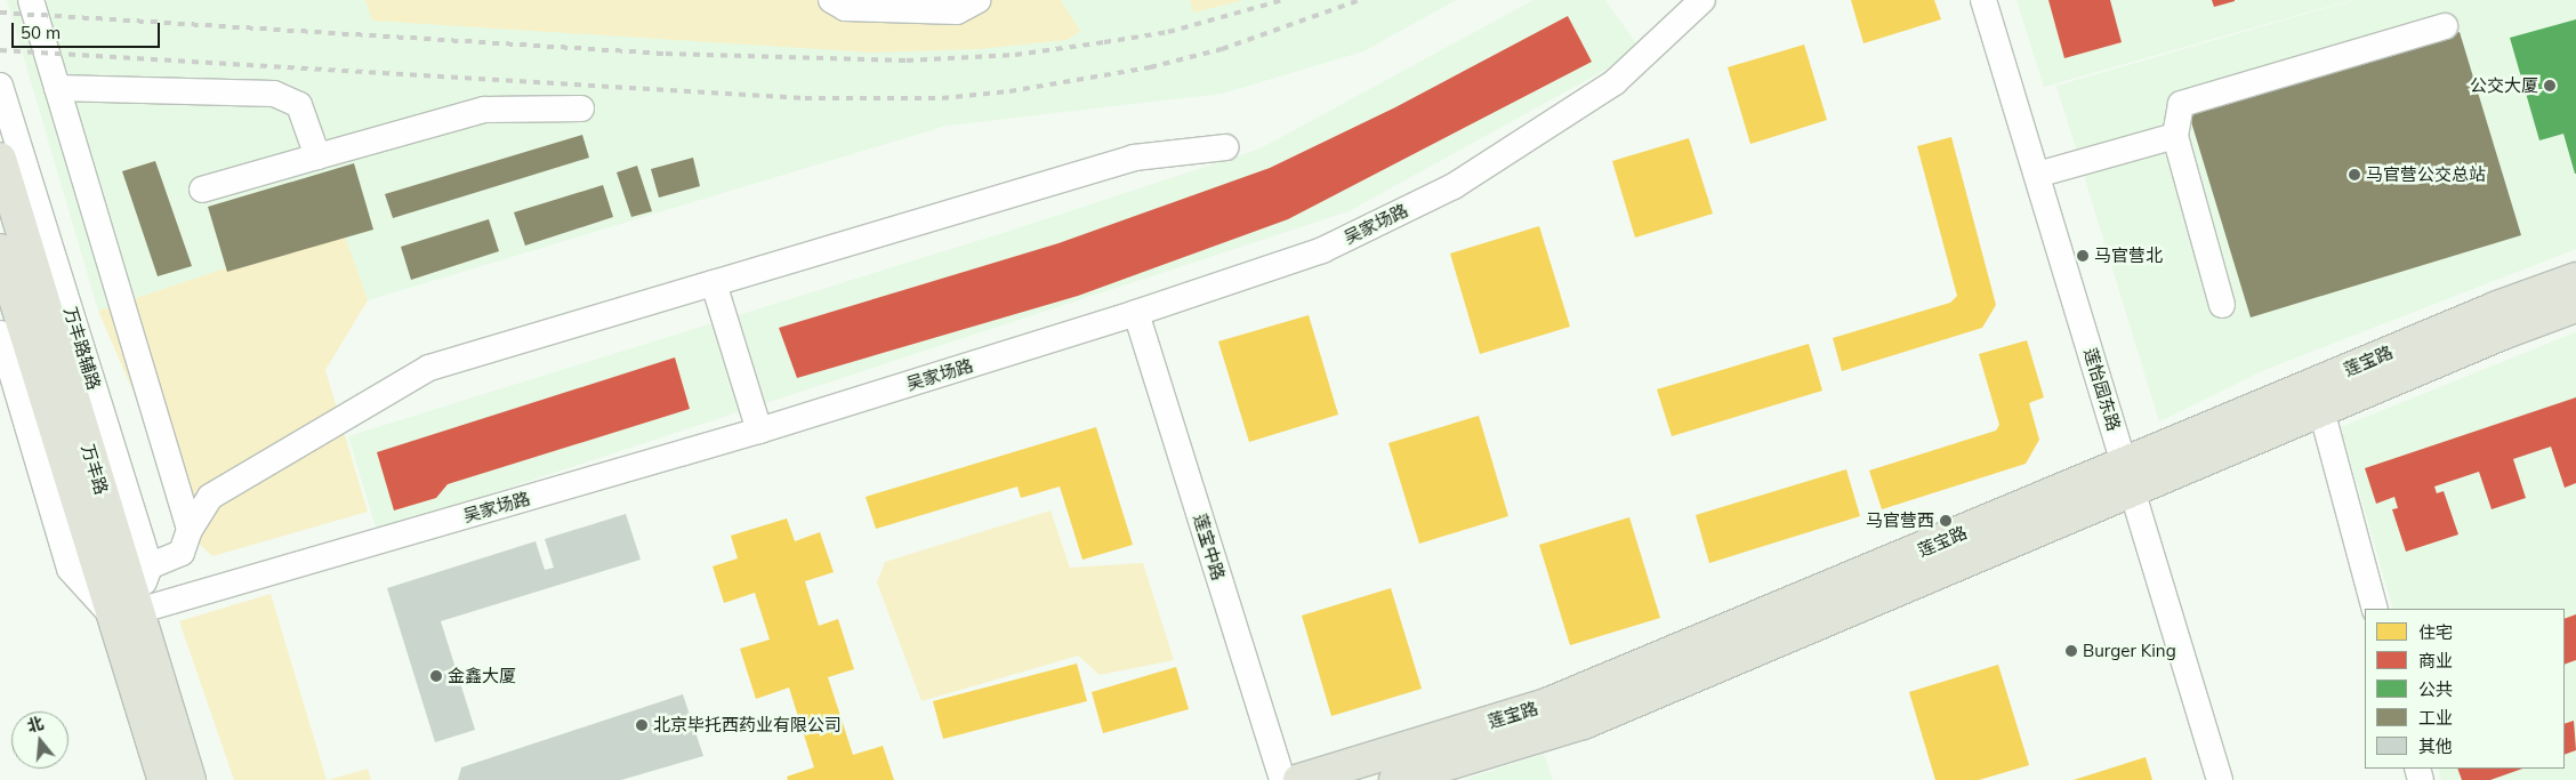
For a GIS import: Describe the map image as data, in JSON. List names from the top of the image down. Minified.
{"streets":{"main road":["莲宝路","万丰路"],"street":["吴家场路","万丰路辅路","莲怡园东路","莲宝中路"]},"crossings":[["吴家场路","万丰路"],["吴家场路","莲宝中路"],["万丰路辅路","万丰路"],["莲宝路","莲怡园东路"]],"places":["公交大厦","马官营公交总站","马官营北","马官营西","Burger King","金鑫大厦","北京毕托西药业有限公司"],"legend":["住宅","商业","公共","工业","其他"],"scale_bar":"50 m","north":"top"}
